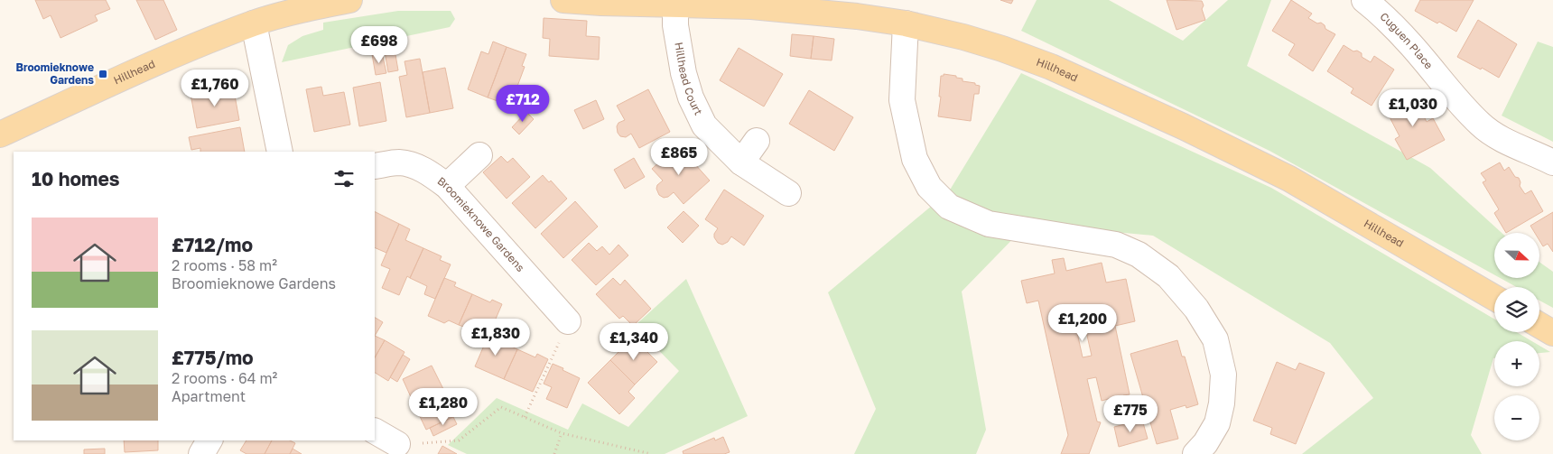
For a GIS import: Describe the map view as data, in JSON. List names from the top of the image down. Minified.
{"streets":{"main road":["Hillhead"],"street":["Cuguen Place","Hillhead Court","Broomieknowe Gardens"]},"crossings":[["Hillhead","Hillhead Court"]],"places":{"transit":["Broomieknowe Gardens"]},"north":"right","page":{"price":["£698","£1,760","£712","£1,030","£865","£1,200","£1,830","£1,340","£1,280","£775"],"heading":"10 homes","list":[{"name":"£712/mo","note":"2 rooms · 58 m² · Broomieknowe Gardens"},{"name":"£775/mo","note":"2 rooms · 64 m² · Apartment"}],"map_buttons":["+","−"]}}
